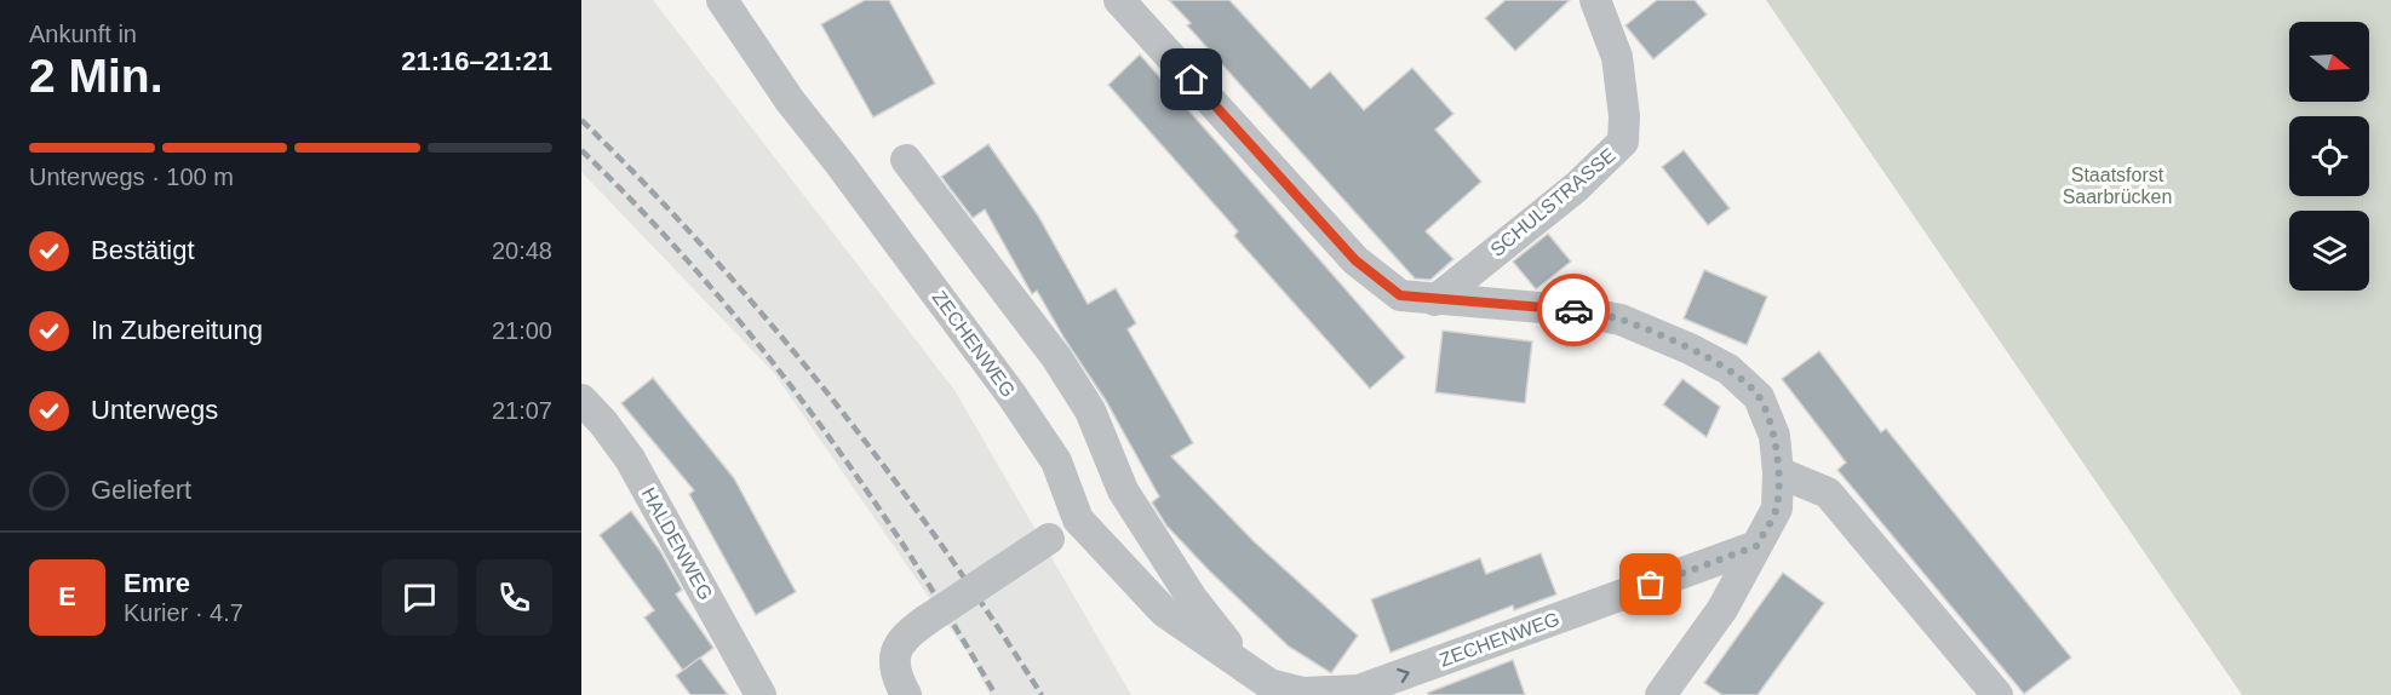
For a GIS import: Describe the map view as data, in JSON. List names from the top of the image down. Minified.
{"streets":{"street":["SCHULSTRASSE","ZECHENWEG","HALDENWEG"]},"parks":["Staatsforst Saarbrücken"],"north":"right","page":{"heading":["2 Min.","Ankunft in","21:16–21:21"],"panel":["Emre","Kurier · 4.7"],"bar":"Unterwegs · 100 m","list":[["Bestätigt","20:48"],["In Zubereitung","21:00"],["Unterwegs","21:07"],"Geliefert"],"round":"E"}}
